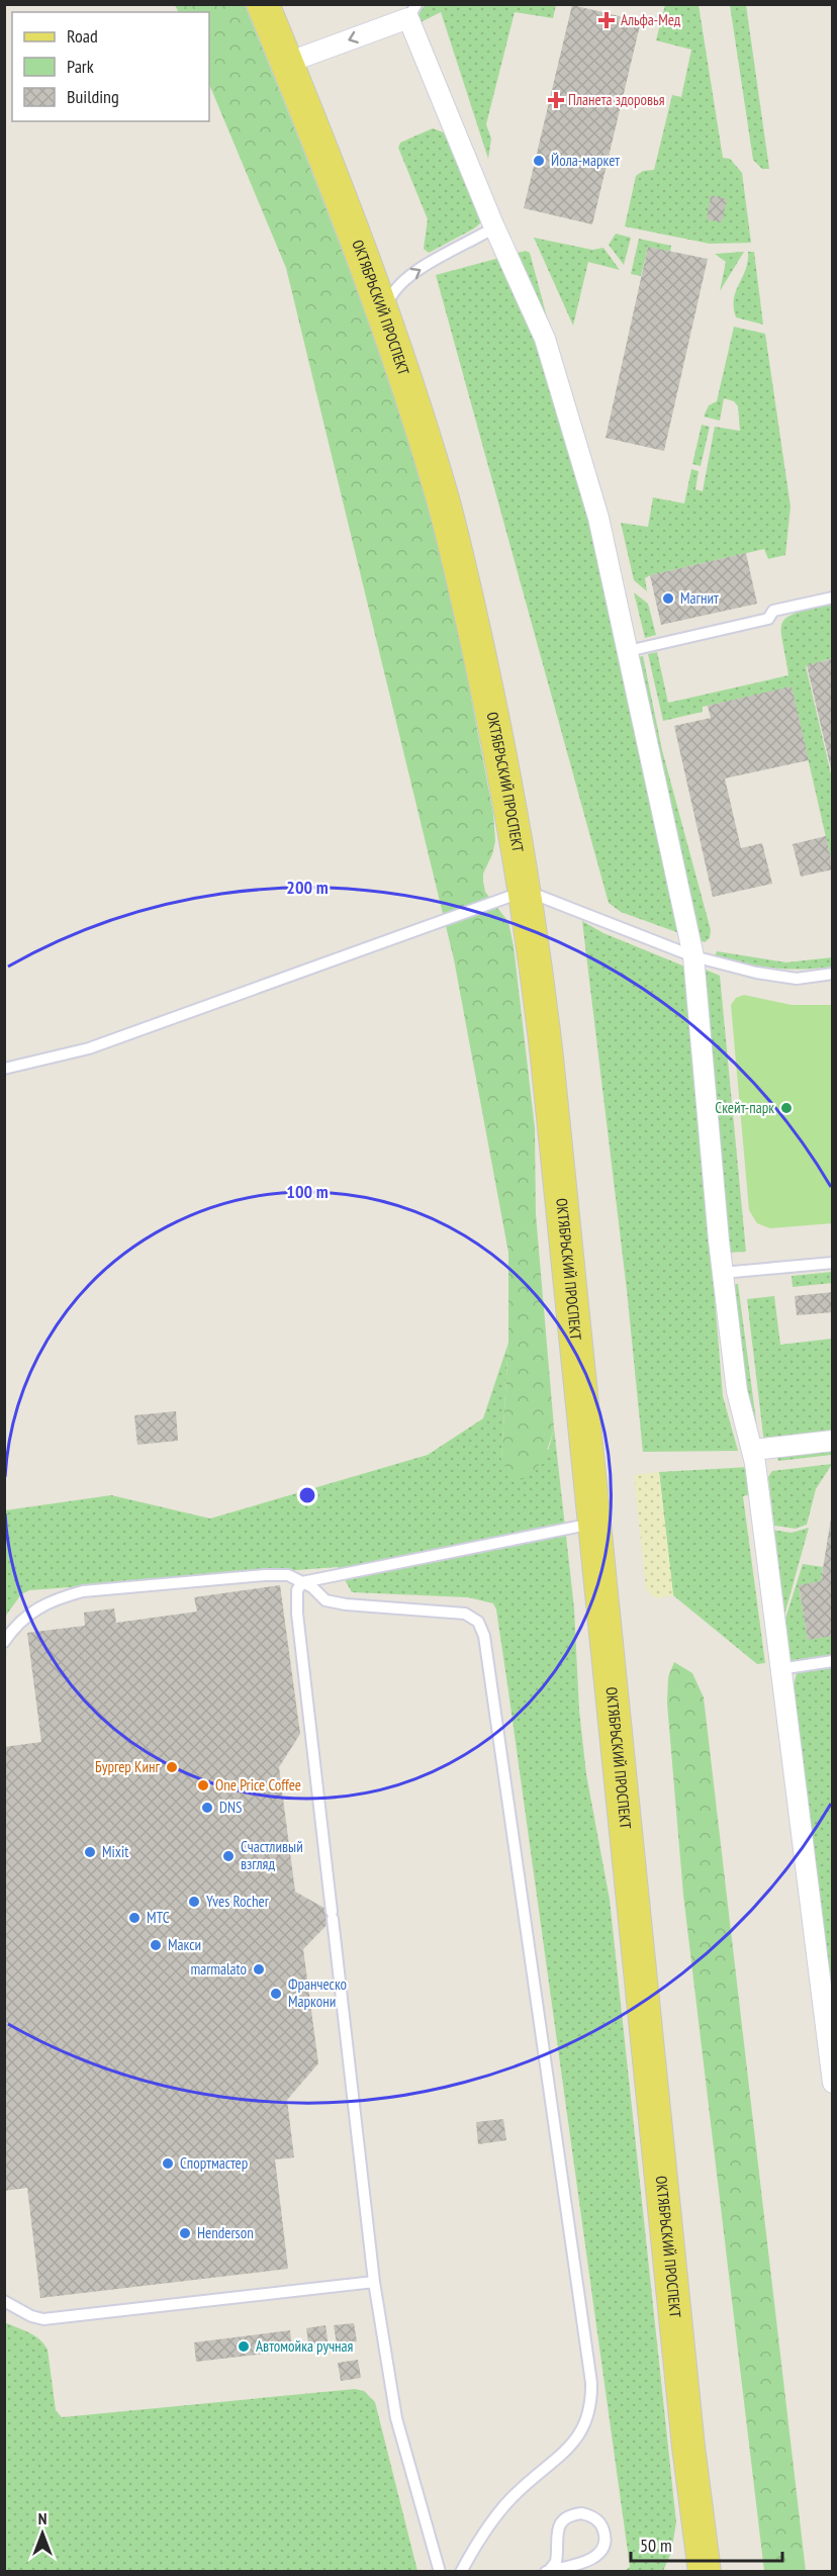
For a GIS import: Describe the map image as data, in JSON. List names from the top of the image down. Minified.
{"streets":{"main road":["ОКТЯБРЬСКИЙ ПРОСПЕКТ"]},"places":{"health":["Альфа-Мед","Планета здоровья"],"other":["Йола-маркет","Магнит","Скейт-парк","Бургер Кинг","One Price Coffee","DNS","Mixit","Счастливый взгляд","Yves Rocher","МТС","Макси","marmalato","Франческо Маркони","Спортмастер","Henderson","Автомойка ручная"]},"legend":["Road","Park","Building"],"scale_bar":"50 m","north":"top","rings":["200 m","100 m"]}
